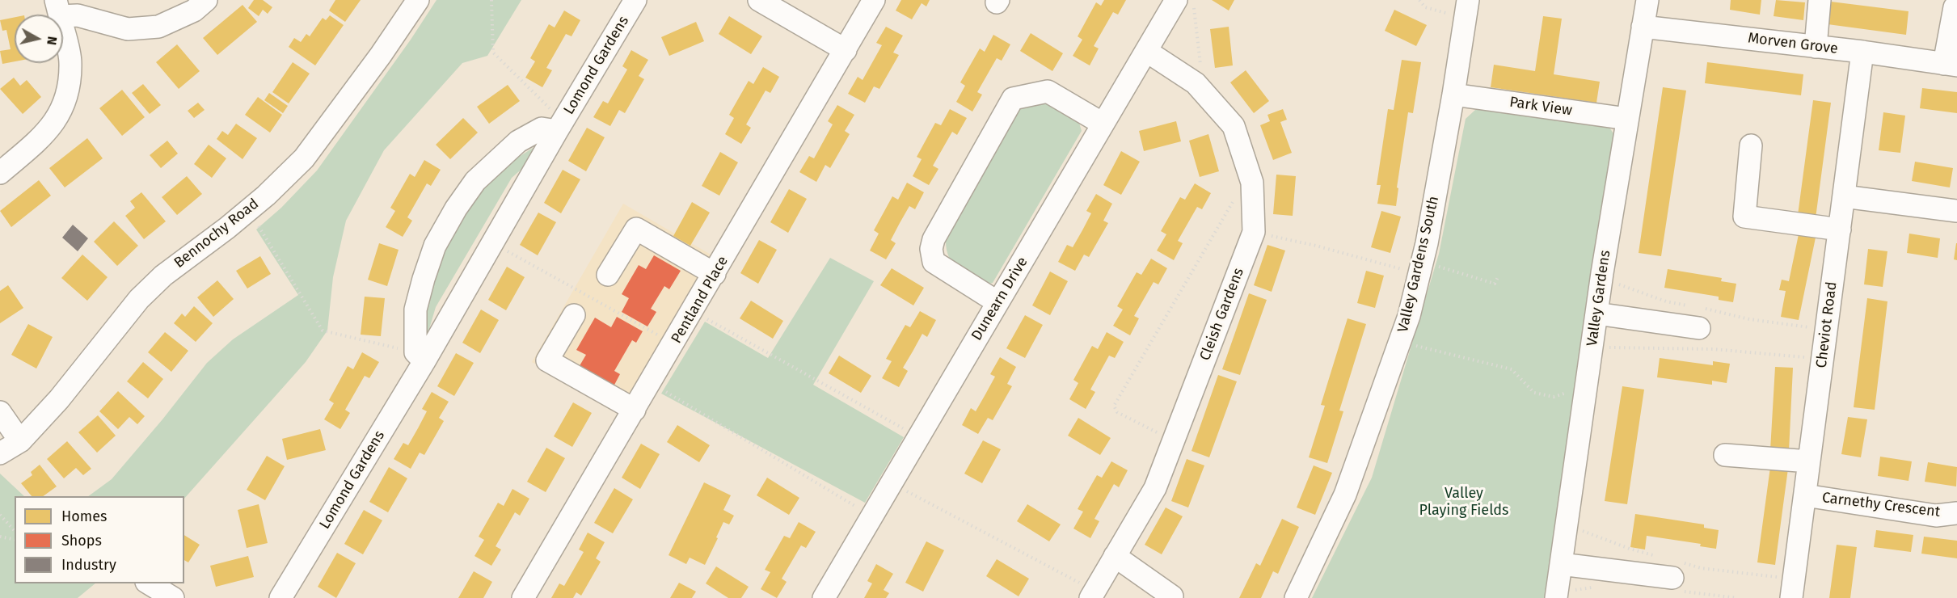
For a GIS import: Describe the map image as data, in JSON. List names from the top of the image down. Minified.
{"streets":{"street":["Morven Grove","Lomond Gardens","Park View","Bennochy Road","Valley Gardens South","Valley Gardens","Dunearn Drive","Pentland Place","Cleish Gardens","Cheviot Road","Carnethy Crescent"]},"crossings":[["Morven Grove","Valley Gardens"],["Morven Grove","Cheviot Road"],["Park View","Valley Gardens South"],["Park View","Valley Gardens"],["Dunearn Drive","Cleish Gardens"],["Cheviot Road","Carnethy Crescent"]],"parks":["Valley Playing Fields"],"legend":["Homes","Shops","Industry"],"north":"right"}
